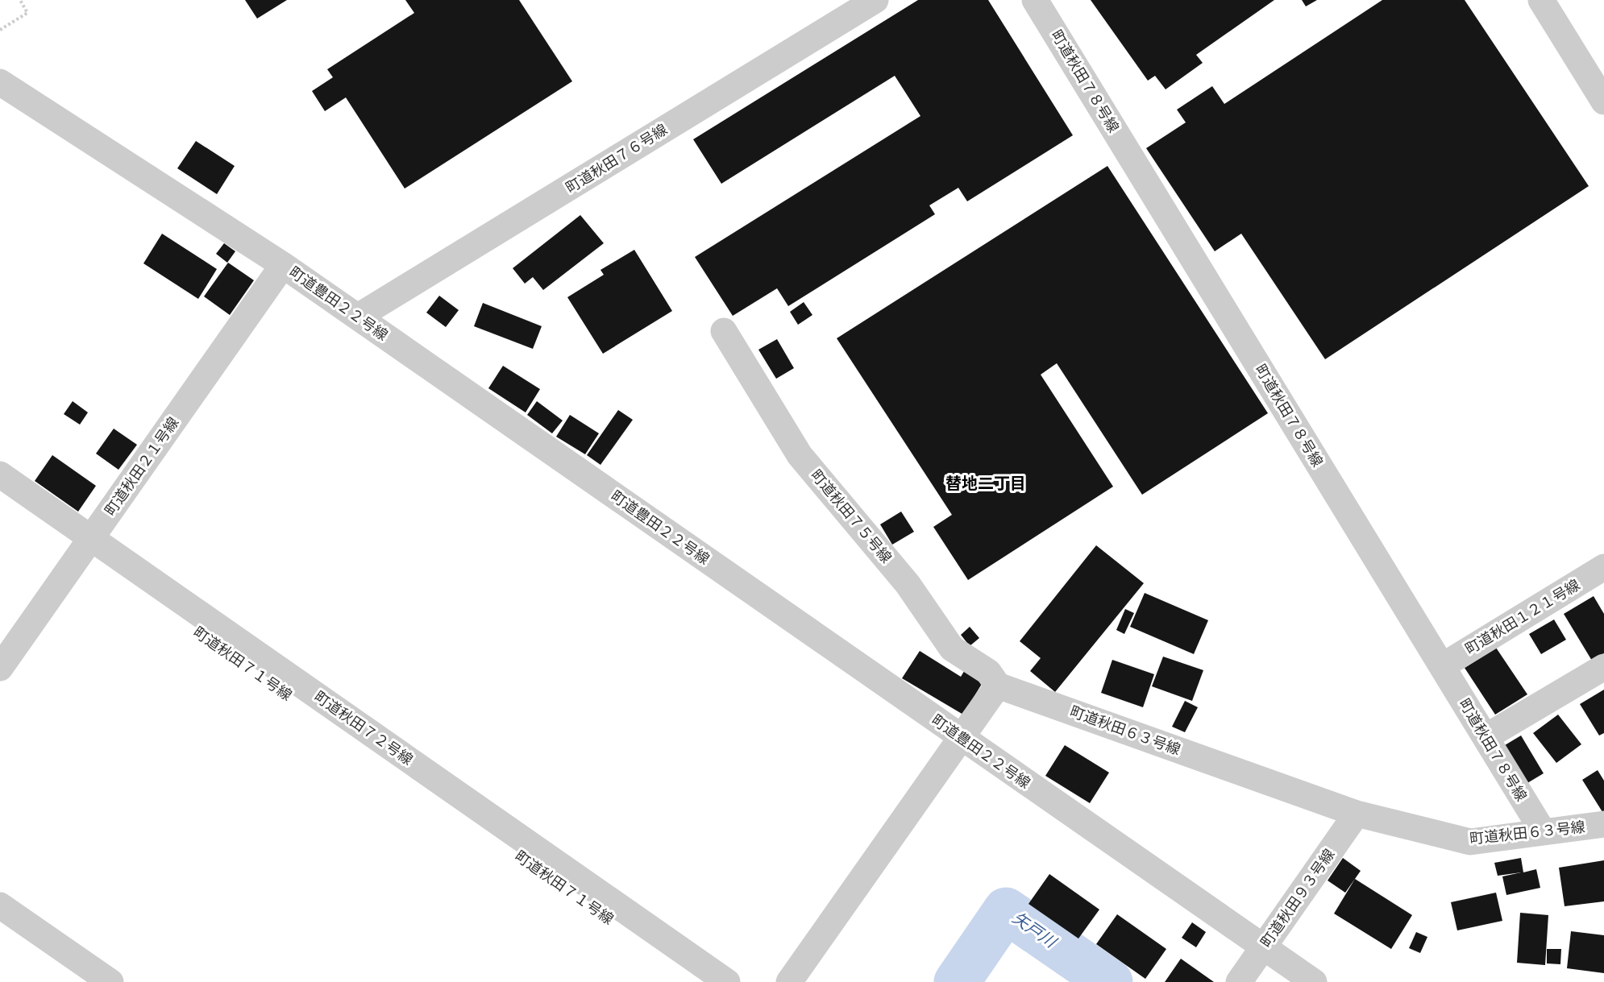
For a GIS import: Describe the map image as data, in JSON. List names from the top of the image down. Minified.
{"streets":{"street":["町道秋田７８号線","町道秋田７６号線","町道豊田２２号線","町道秋田２１号線","町道秋田７５号線","町道秋田１２１号線","町道秋田７１号線","町道秋田７２号線","町道秋田６３号線","町道秋田９３号線"]},"crossings":[["町道秋田７８号線","町道秋田１２１号線"],["町道秋田７８号線","町道秋田６３号線"],["町道秋田７６号線","町道豊田２２号線"],["町道豊田２２号線","町道秋田２１号線"],["町道豊田２２号線","町道秋田９３号線"],["町道秋田２１号線","町道秋田７１号線"],["町道秋田２１号線","町道秋田７２号線"],["町道秋田７５号線","町道秋田６３号線"],["町道秋田７１号線","町道秋田７２号線"],["町道秋田６３号線","町道秋田９３号線"]],"districts":["替地二丁目"],"water":["矢戸川"]}
